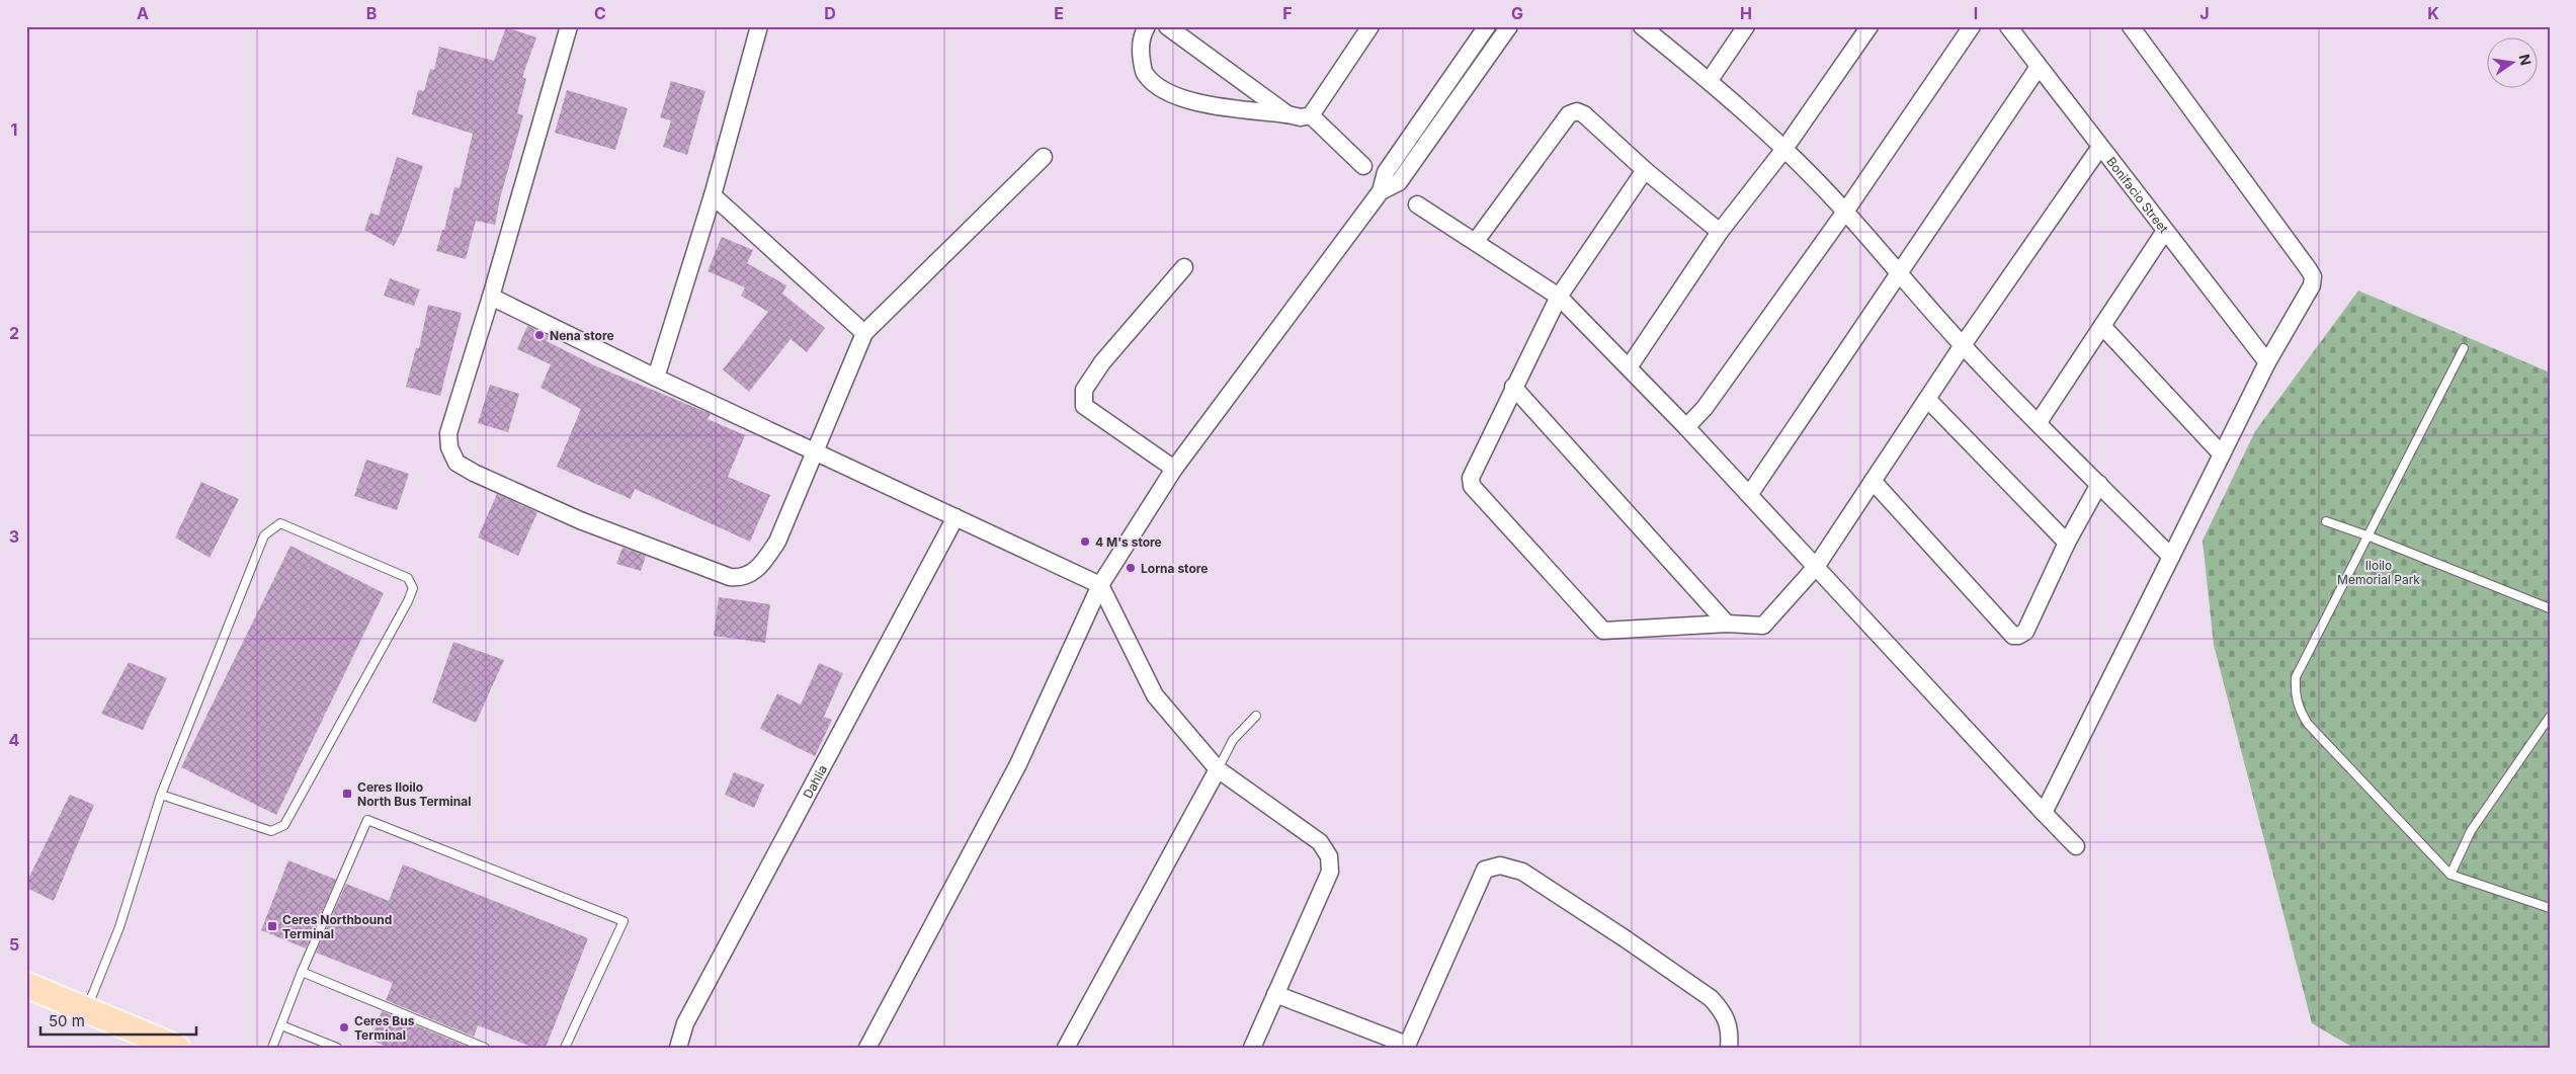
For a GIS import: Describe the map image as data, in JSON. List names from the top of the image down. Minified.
{"streets":{"street":["Bonifacio Street","Dahlia"]},"parks":["Iloilo Memorial Park"],"places":{"other":["Nena store","4 M's store","Lorna store","Ceres Bus Terminal"],"transit":["Ceres Iloilo North Bus Terminal","Ceres Northbound Terminal"]},"scale_bar":"50 m","north":"right","grid":{"columns":["A","B","C","D","E","F","G","H","I","J","K"],"rows":["1","2","3","4","5"]}}
